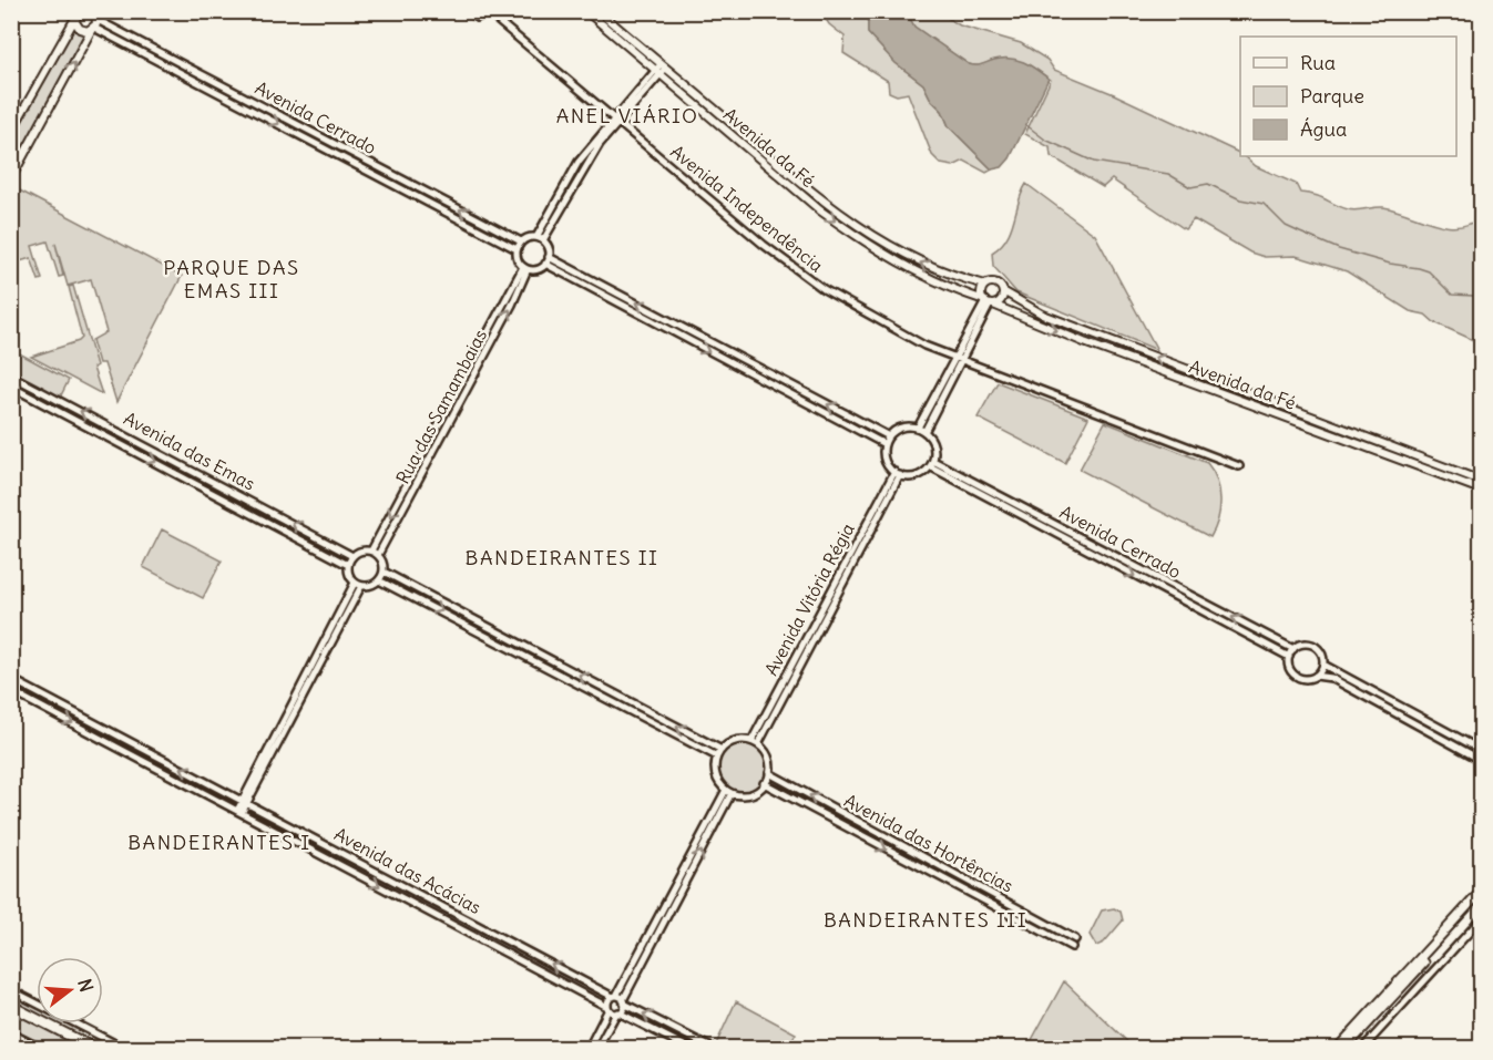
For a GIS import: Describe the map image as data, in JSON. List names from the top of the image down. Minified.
{"streets":{"main road":["Avenida da Fé"],"street":["Avenida Cerrado","Avenida Independência","Rua das Samambaias","Avenida das Emas","Avenida Vitória Régia","Avenida das Hortências","Avenida das Acácias"]},"crossings":[["Avenida Cerrado","Rua das Samambaias"],["Avenida Cerrado","Avenida Vitória Régia"],["Rua das Samambaias","Avenida das Emas"],["Avenida Vitória Régia","Avenida das Hortências"]],"districts":["ANEL VIÁRIO","PARQUE DAS EMAS III","BANDEIRANTES II","BANDEIRANTES I","BANDEIRANTES III"],"legend":["Rua","Parque","Água"],"north":"right"}
